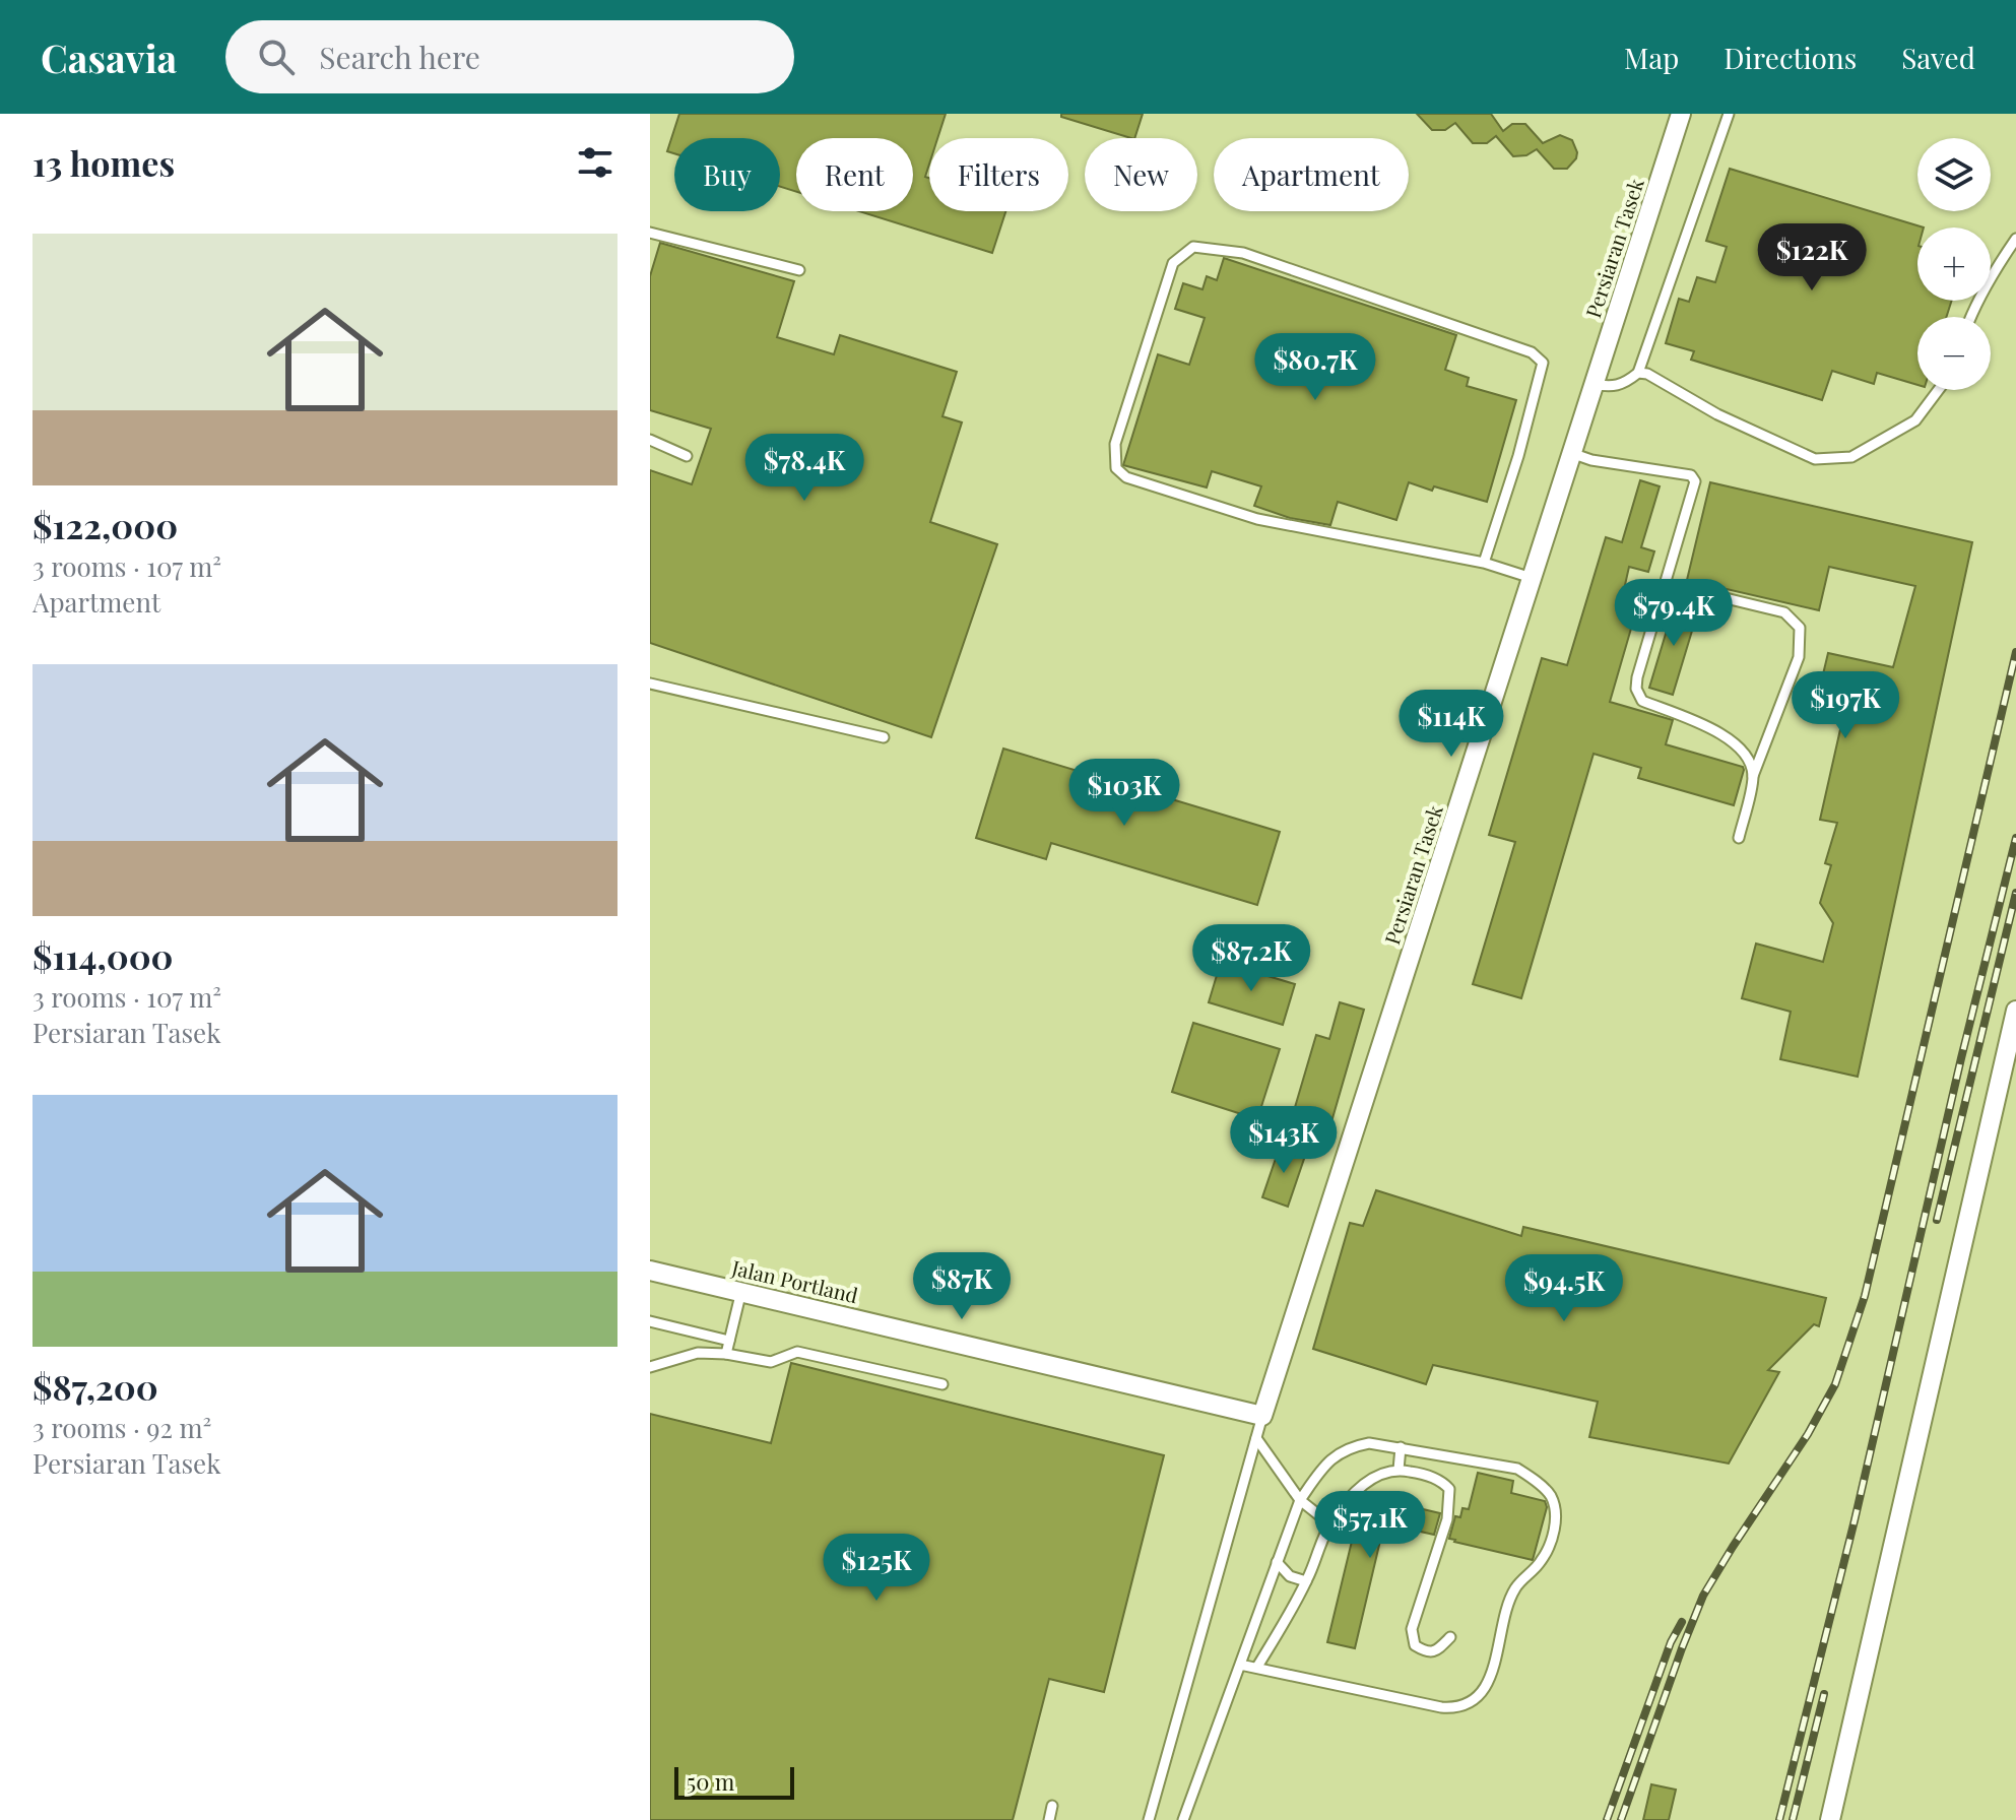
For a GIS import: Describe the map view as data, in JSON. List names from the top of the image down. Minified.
{"streets":{"street":["Persiaran Tasek","Jalan Portland"]},"crossings":[["Persiaran Tasek","Jalan Portland"]],"scale_bar":"50 m","page":{"header":"Casavia","search":"Search here","nav":["Map","Directions","Saved"],"heading":"13 homes","map_buttons":["+","−"],"chip":["Buy","Rent","Filters","New","Apartment"],"list":[{"name":"$122,000","note":"3 rooms · 107 m² · Apartment"},{"name":"$114,000","note":"3 rooms · 107 m² · Persiaran Tasek"},{"name":"$87,200","note":"3 rooms · 92 m² · Persiaran Tasek"}],"price":["$122K","$80.7K","$78.4K","$79.4K","$197K","$114K","$103K","$87.2K","$143K","$87K","$94.5K","$57.1K","$125K"],"scale":"50 m"}}
